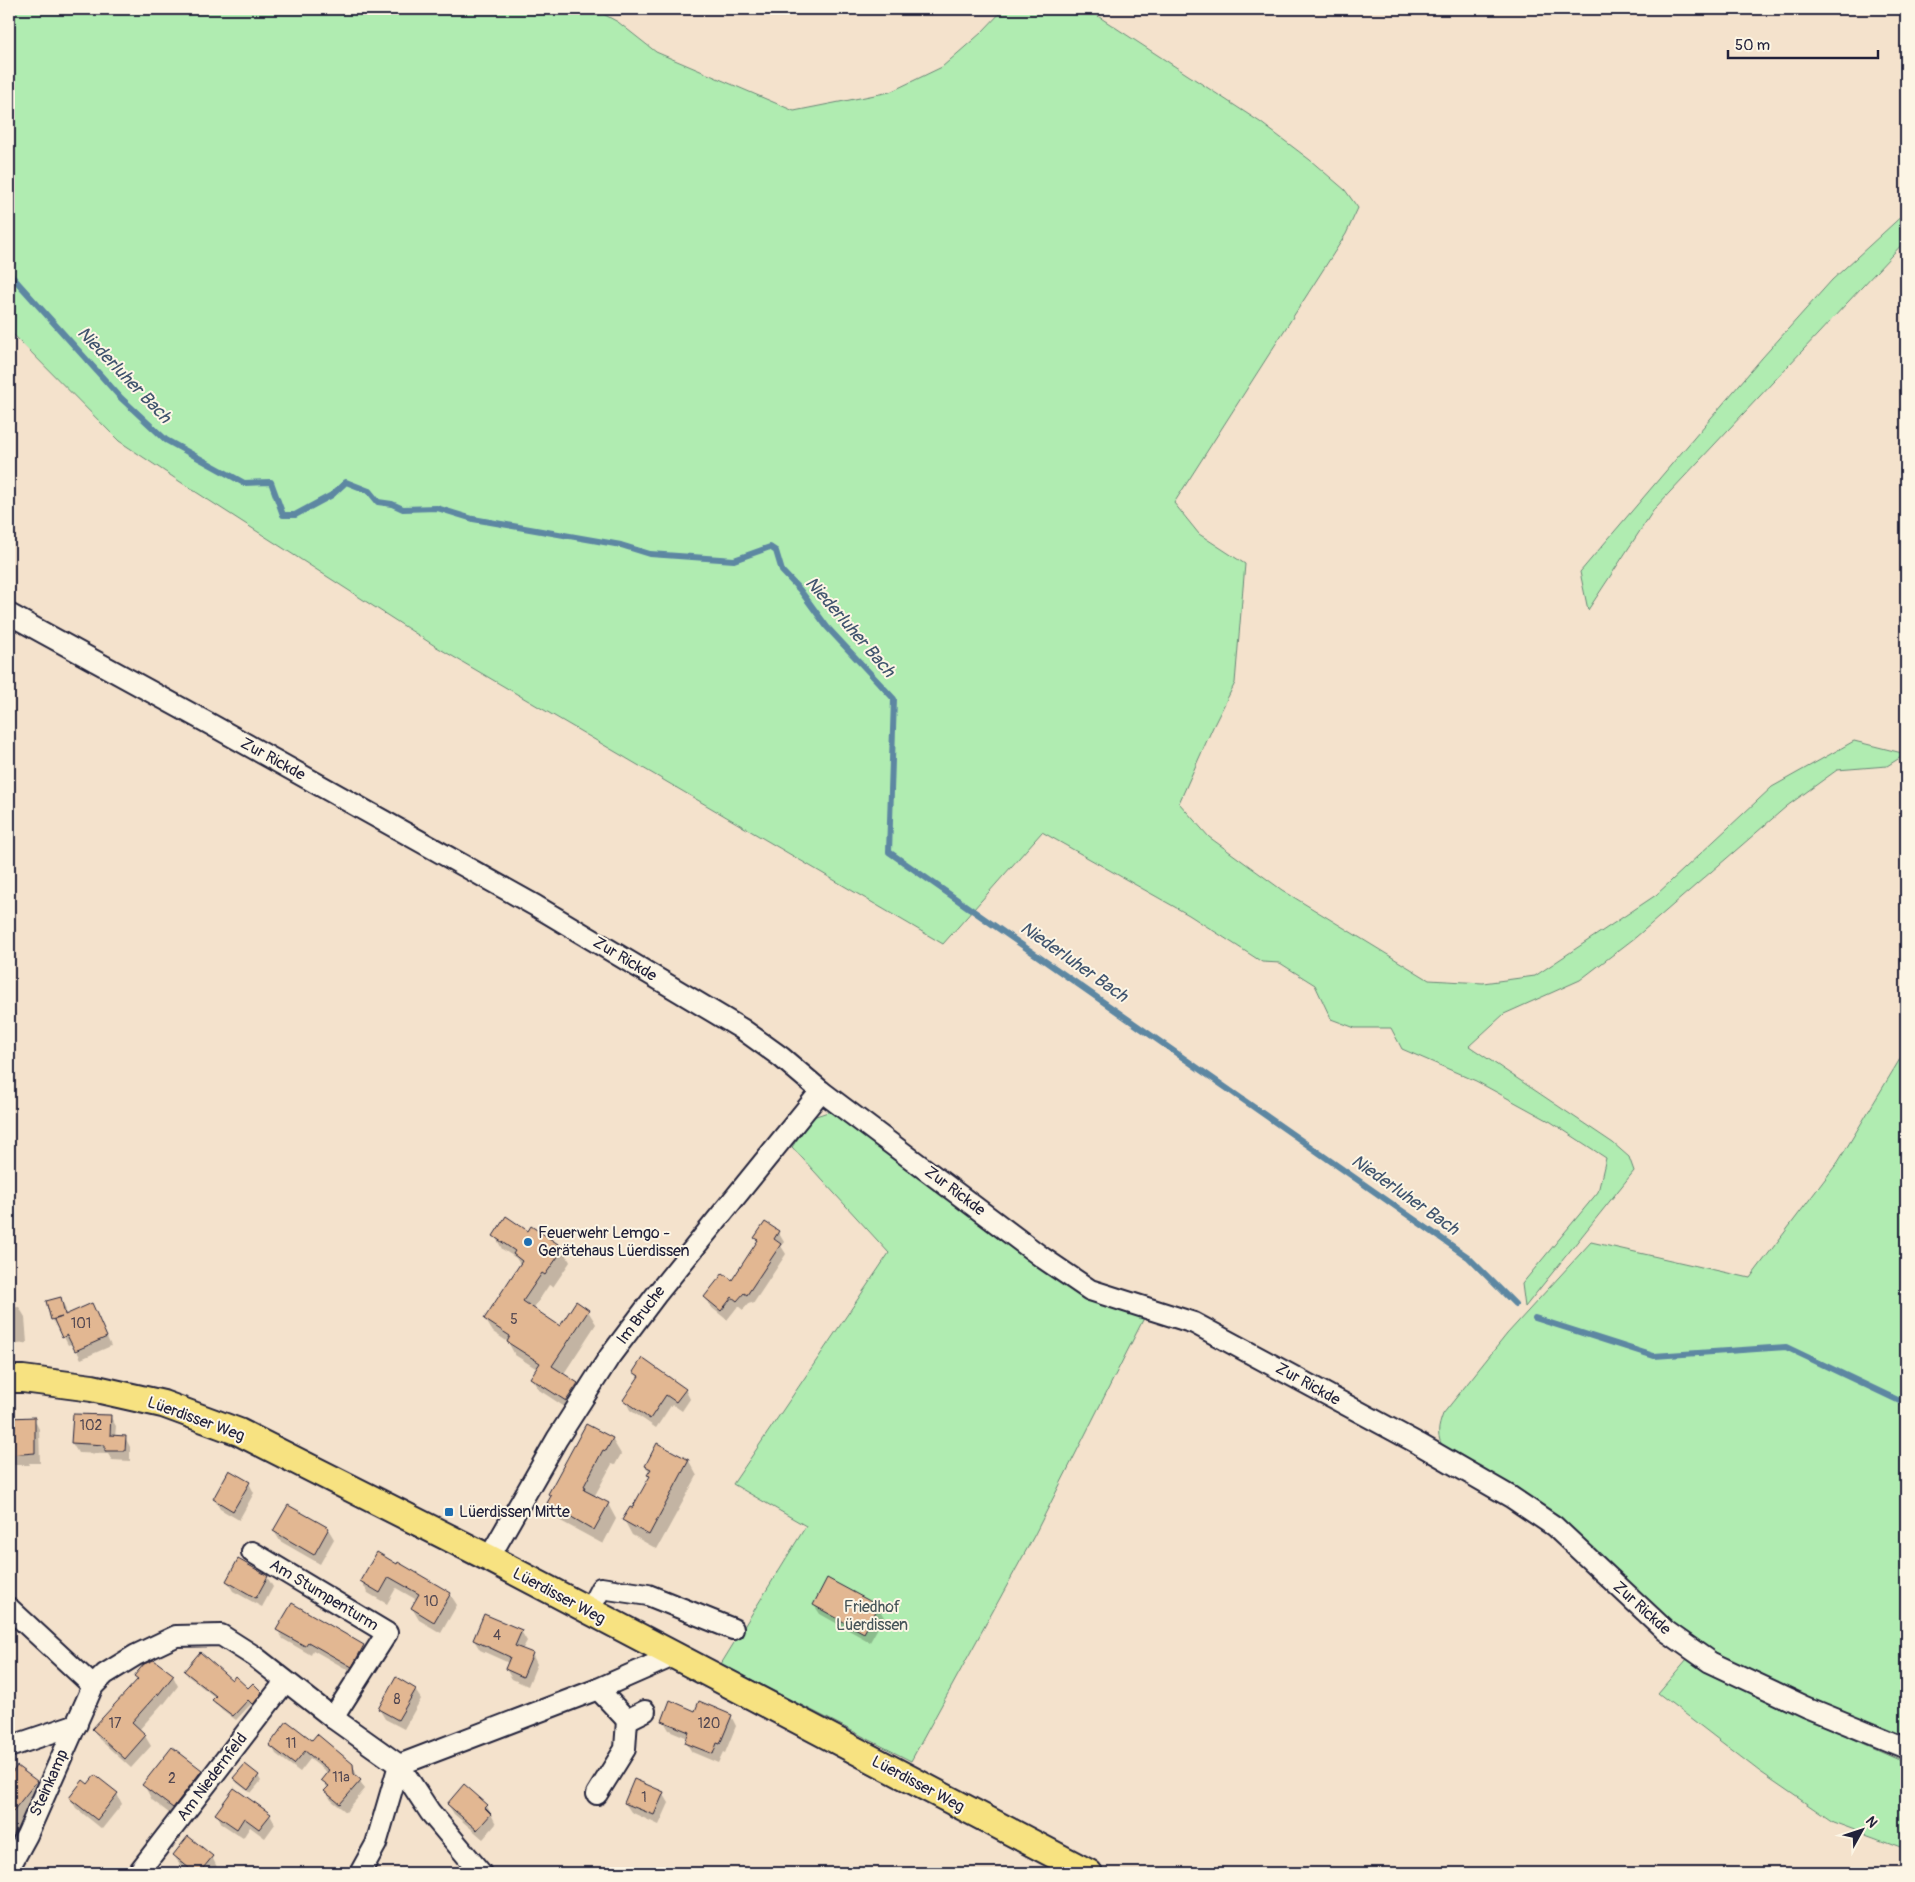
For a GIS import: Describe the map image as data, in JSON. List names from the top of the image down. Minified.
{"streets":{"main road":["Lüerdisser Weg"],"street":["Zur Rickde","Im Bruche","Am Stumpenturm","Am Niedernfeld","Steinkamp"]},"crossings":[["Zur Rickde","Im Bruche"],["Im Bruche","Lüerdisser Weg"]],"water":["Niederluher Bach"],"parks":["Friedhof Lüerdissen"],"places":{"other":["Feuerwehr Lemgo - Gerätehaus Lüerdissen"],"transit":["Lüerdissen Mitte"]},"house_numbers":["5","101","102","10","4","8","17","120","11","11a","2","1"],"scale_bar":"50 m","north":"top right"}
